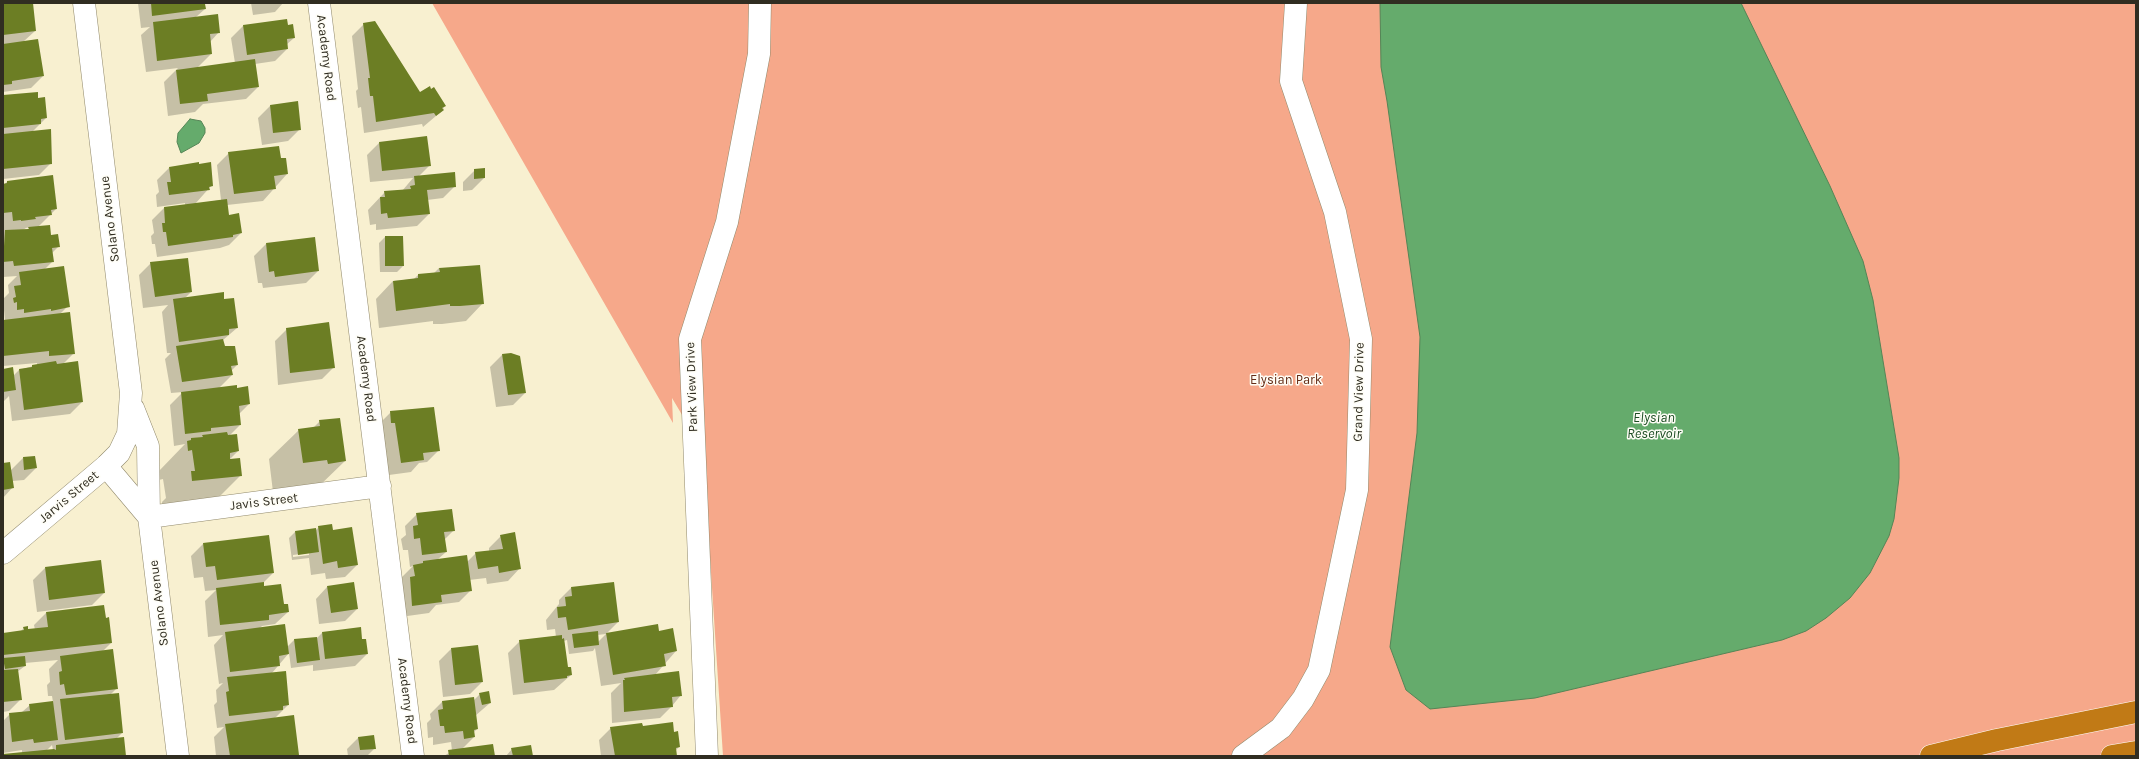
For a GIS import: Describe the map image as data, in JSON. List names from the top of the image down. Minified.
{"streets":{"street":["Academy Road","Solano Avenue","Park View Drive","Grand View Drive","Jarvis Street","Javis Street"]},"crossings":[["Academy Road","Javis Street"],["Solano Avenue","Jarvis Street"],["Solano Avenue","Javis Street"]],"water":["Elysian Reservoir"],"parks":["Elysian Park"]}
